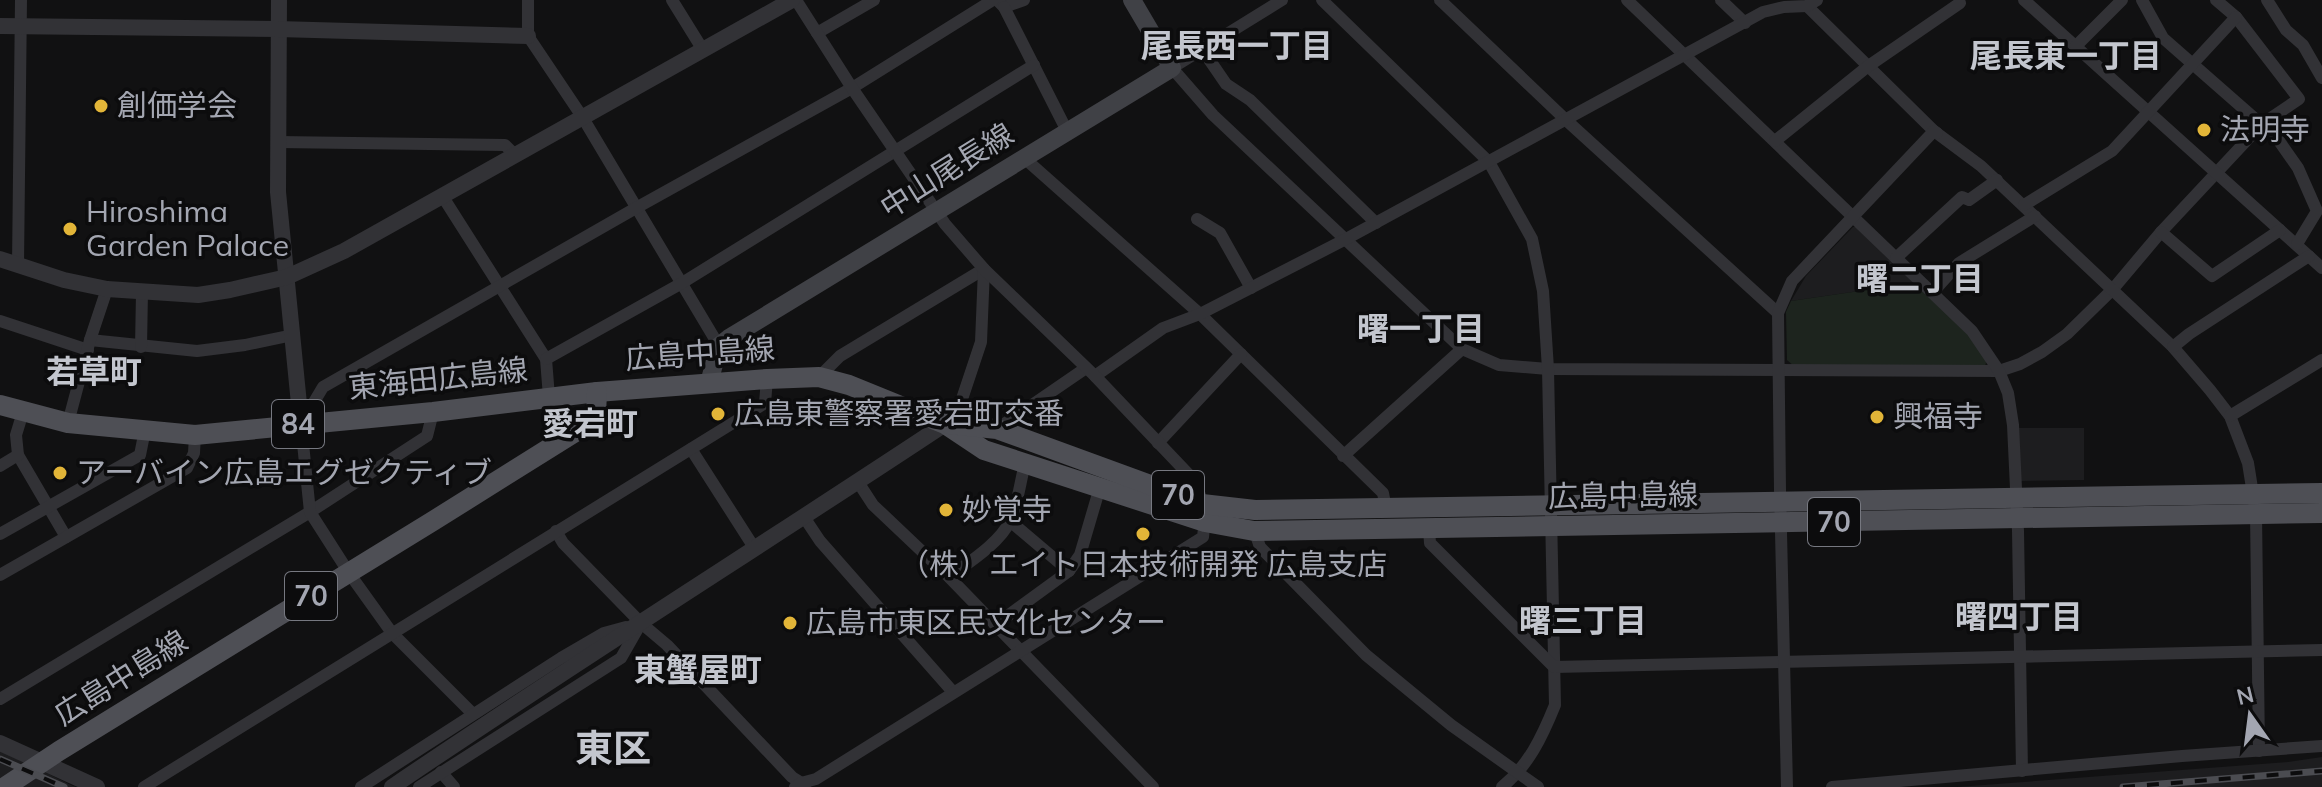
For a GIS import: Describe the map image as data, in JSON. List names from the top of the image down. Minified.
{"streets":{"main road":["中山尾長線","広島中島線","東海田広島線","84","70"]},"crossings":[["広島中島線","東海田広島線"]],"districts":["尾長西一丁目","尾長東一丁目","曙二丁目","曙一丁目","若草町","愛宕町","曙四丁目","曙三丁目","東蟹屋町","東区"],"places":["創価学会","法明寺","Hiroshima Garden Palace","広島東警察署愛宕町交番","興福寺","アーバイン広島エグゼクティブ","妙覚寺","（株）エイト日本技術開発 広島支店","広島市東区民文化センター"],"north":"top"}
